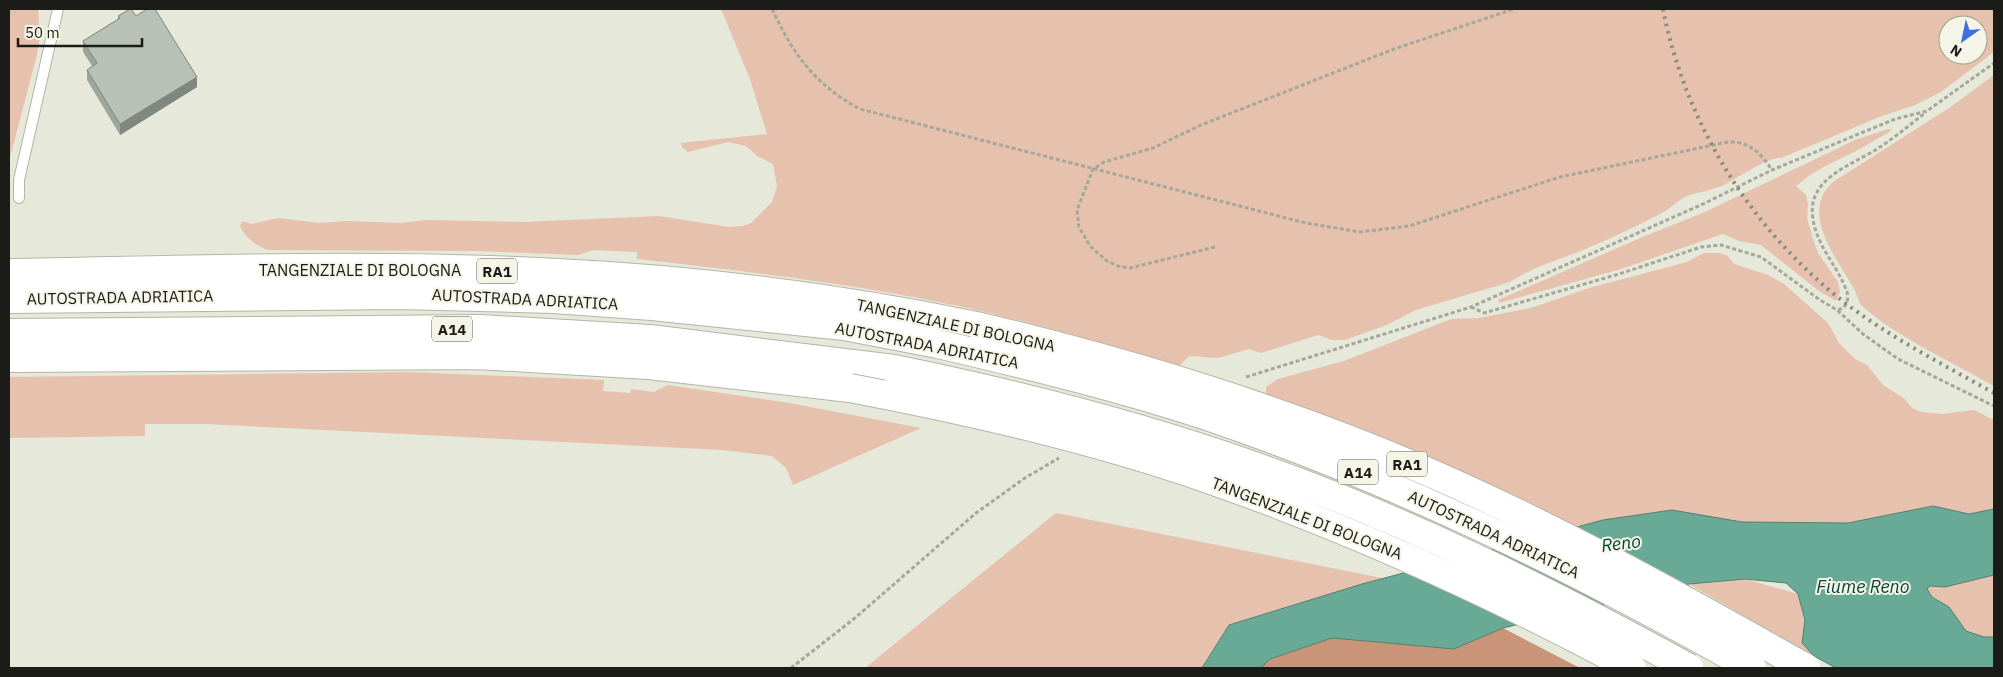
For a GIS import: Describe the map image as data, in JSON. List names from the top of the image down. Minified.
{"streets":{"highway":["TANGENZIALE DI BOLOGNA","RA1","AUTOSTRADA ADRIATICA","A14"]},"water":["Reno","Fiume Reno"],"scale_bar":"50 m","north":"bottom left"}
